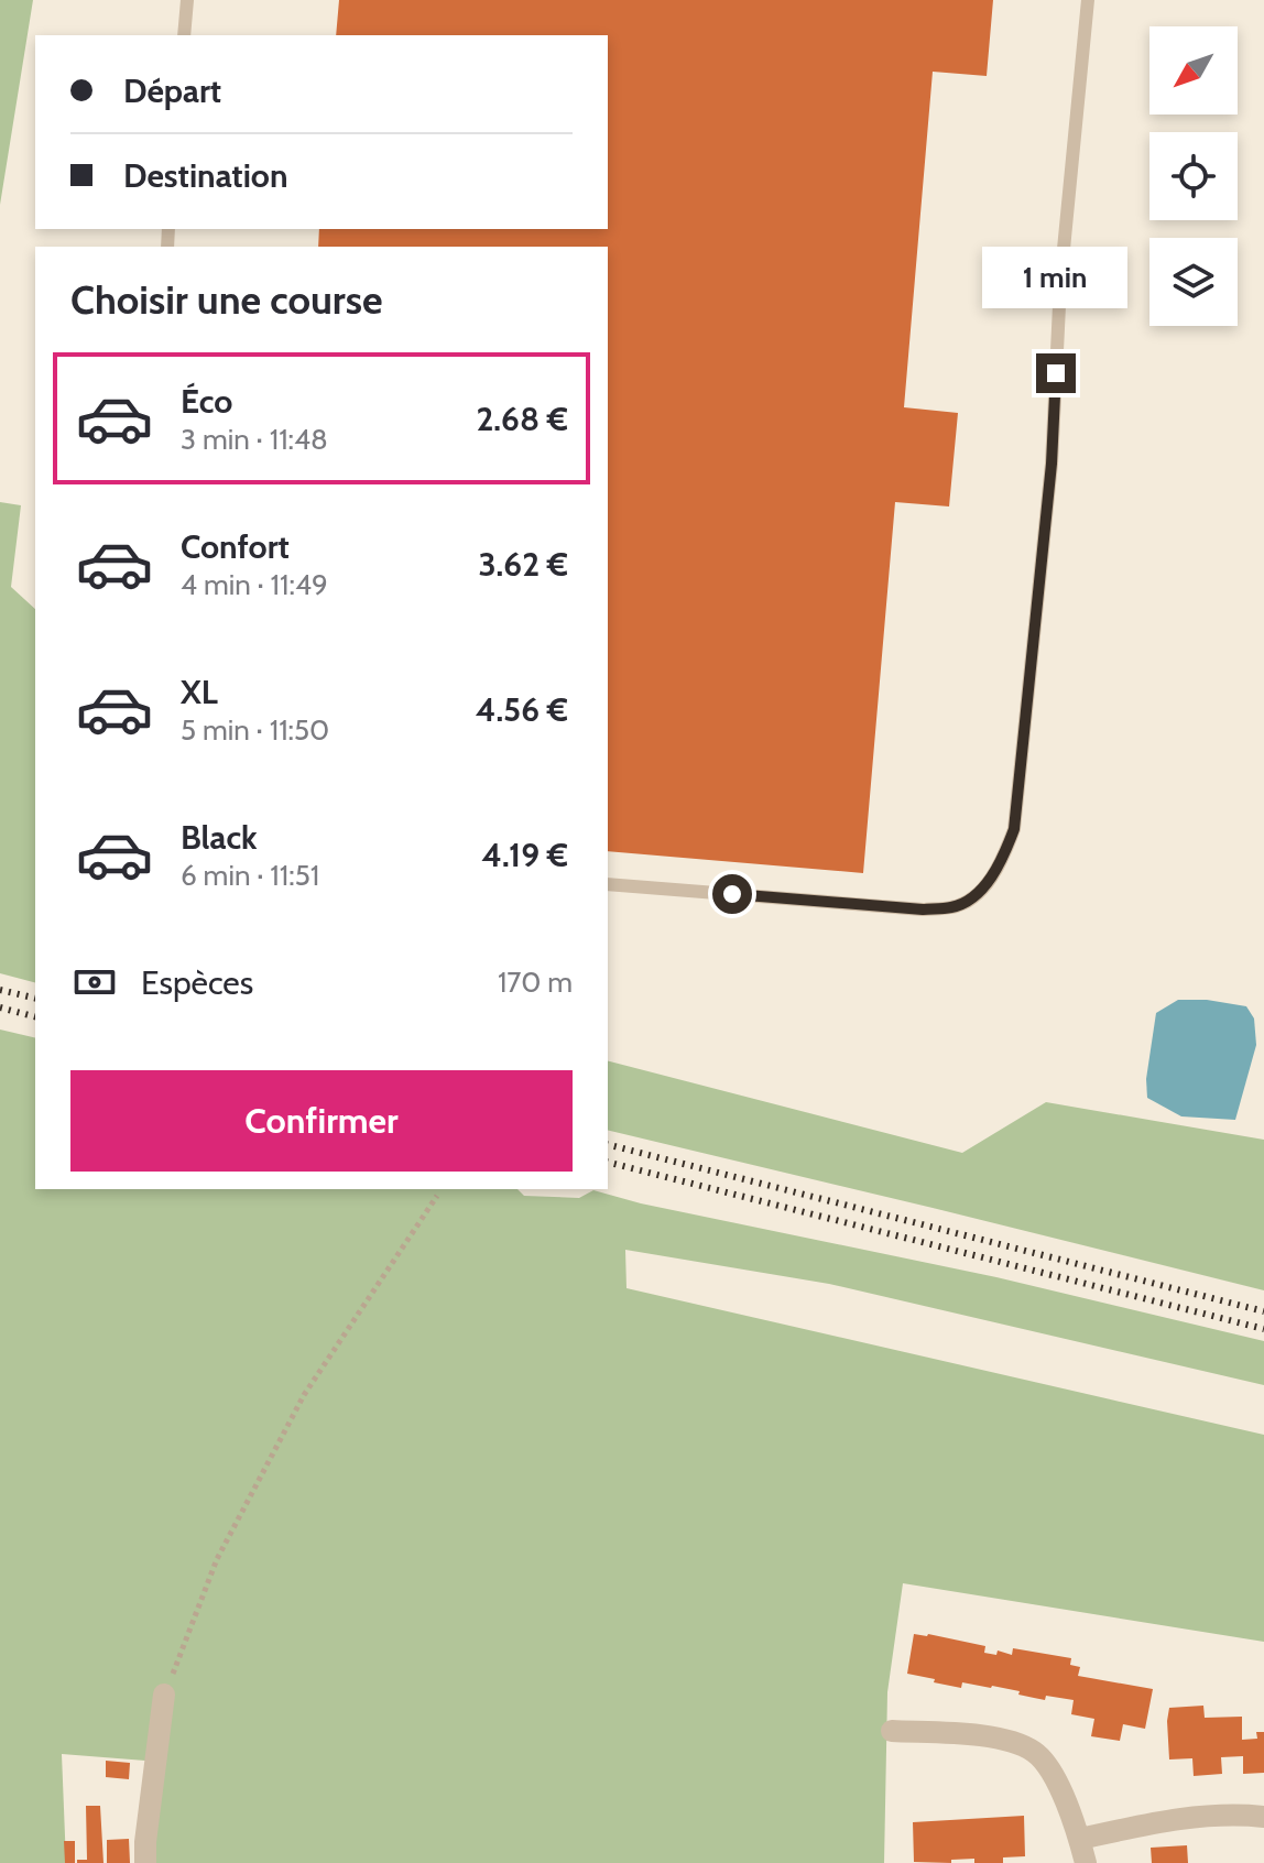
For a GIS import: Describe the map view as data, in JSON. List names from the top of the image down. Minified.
{"north":"bottom left","page":{"banner":["Départ","Destination"],"bubble":"1 min","heading":"Choisir une course","list":[{"name":"Éco","note":"3 min · 11:48","value":"2.68 €"},{"name":"Confort","note":"4 min · 11:49","value":"3.62 €"},{"name":"XL","note":"5 min · 11:50","value":"4.56 €"},{"name":"Black","note":"6 min · 11:51","value":"4.19 €"}],"pay":["Espèces","170 m"],"buttons":"Confirmer"}}
